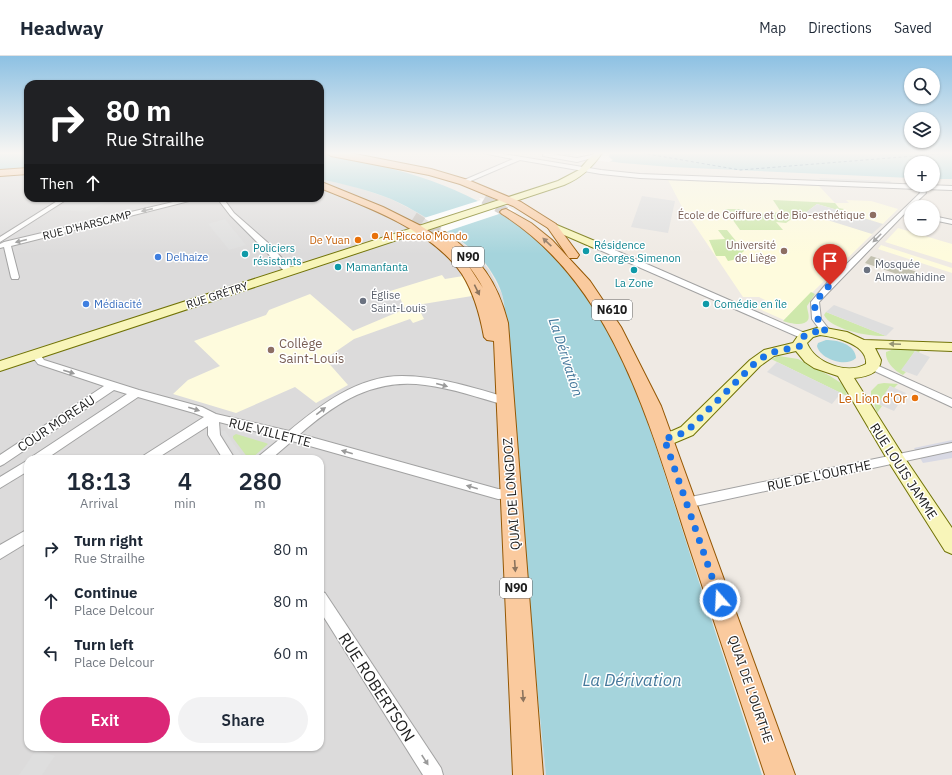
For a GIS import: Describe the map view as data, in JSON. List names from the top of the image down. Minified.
{"streets":{"main road":["N90","N610","QUAI DE LONGDOZ","QUAI DE L'OURTHE"],"street":["RUE D'HARSCAMP","RUE GRÉTRY","COUR MOREAU","RUE VILLETTE","RUE LOUIS JAMME","RUE DE L'OURTHE","RUE ROBERTSON"]},"crossings":[["N90","RUE GRÉTRY"],["N90","QUAI DE LONGDOZ"],["RUE GRÉTRY","N610"],["RUE GRÉTRY","RUE VILLETTE"],["RUE GRÉTRY","QUAI DE LONGDOZ"],["RUE GRÉTRY","QUAI DE L'OURTHE"],["N610","QUAI DE L'OURTHE"],["COUR MOREAU","RUE VILLETTE"],["RUE VILLETTE","QUAI DE LONGDOZ"],["RUE LOUIS JAMME","RUE DE L'OURTHE"],["RUE DE L'OURTHE","QUAI DE L'OURTHE"]],"one_way":["QUAI DE LONGDOZ","RUE ROBERTSON"],"water":["La Dérivation"],"places":["École de Coiffure et de Bio-esthétique","Al Piccolo Mondo","De Yuan","Résidence Georges Simenon","Université de Liège","Policiers résistants","Delhaize","Mamanfanta","La Zone","Mosquée Almowahidine","Église Saint-Louis","Médiacité","Comédie en île","Collège Saint-Louis","Le Lion d'Or"],"page":{"header":"Headway","nav":["Map","Directions","Saved"],"map_buttons":["+","−"],"turn":["80 m","Rue Strailhe"],"then":"Then","eta":["18:13","Arrival","4","min","280","m"],"list":[{"name":"Turn right","note":"Rue Strailhe","value":"80 m"},{"name":"Continue","note":"Place Delcour","value":"80 m"},{"name":"Turn left","note":"Place Delcour","value":"60 m"}],"buttons":["Exit","Share"]}}
